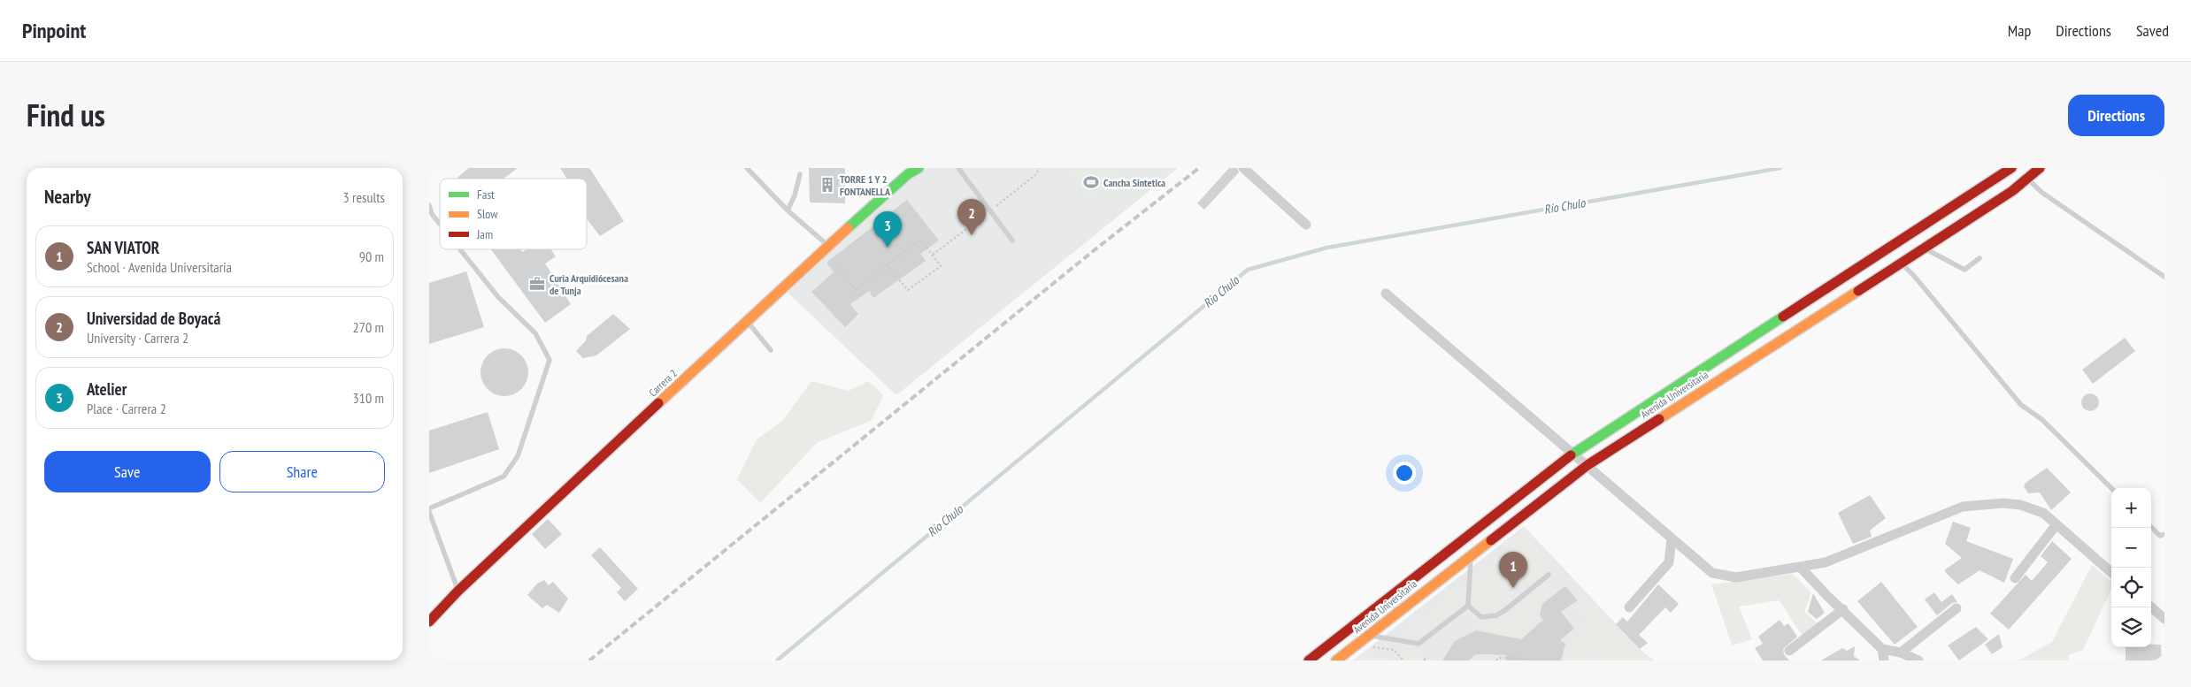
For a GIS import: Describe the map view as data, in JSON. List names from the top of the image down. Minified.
{"streets":{"main road":["Carrera 2","Avenida Universitaria"]},"water":["Río Chulo"],"places":{"sports":["Cancha Sintetica"],"building":["TORRE 1 Y 2 FONTANELLA"],"office":["Curia Arquidiócesana de Tunja"]},"legend":["Fast","Slow","Jam"],"page":{"header":"Pinpoint","nav":["Map","Directions","Saved"],"title":"Find us","buttons":["Directions",["Save","Share"]],"heading":["Nearby","3 results"],"pins":["2","3","1"],"list":[{"mark":"1","name":"SAN VIATOR","note":"School · Avenida Universitaria","value":"90 m"},{"mark":"2","name":"Universidad de Boyacá","note":"University · Carrera 2","value":"270 m"},{"mark":"3","name":"Atelier","note":"Place · Carrera 2","value":"310 m"}],"map_buttons":["+","−"]}}
